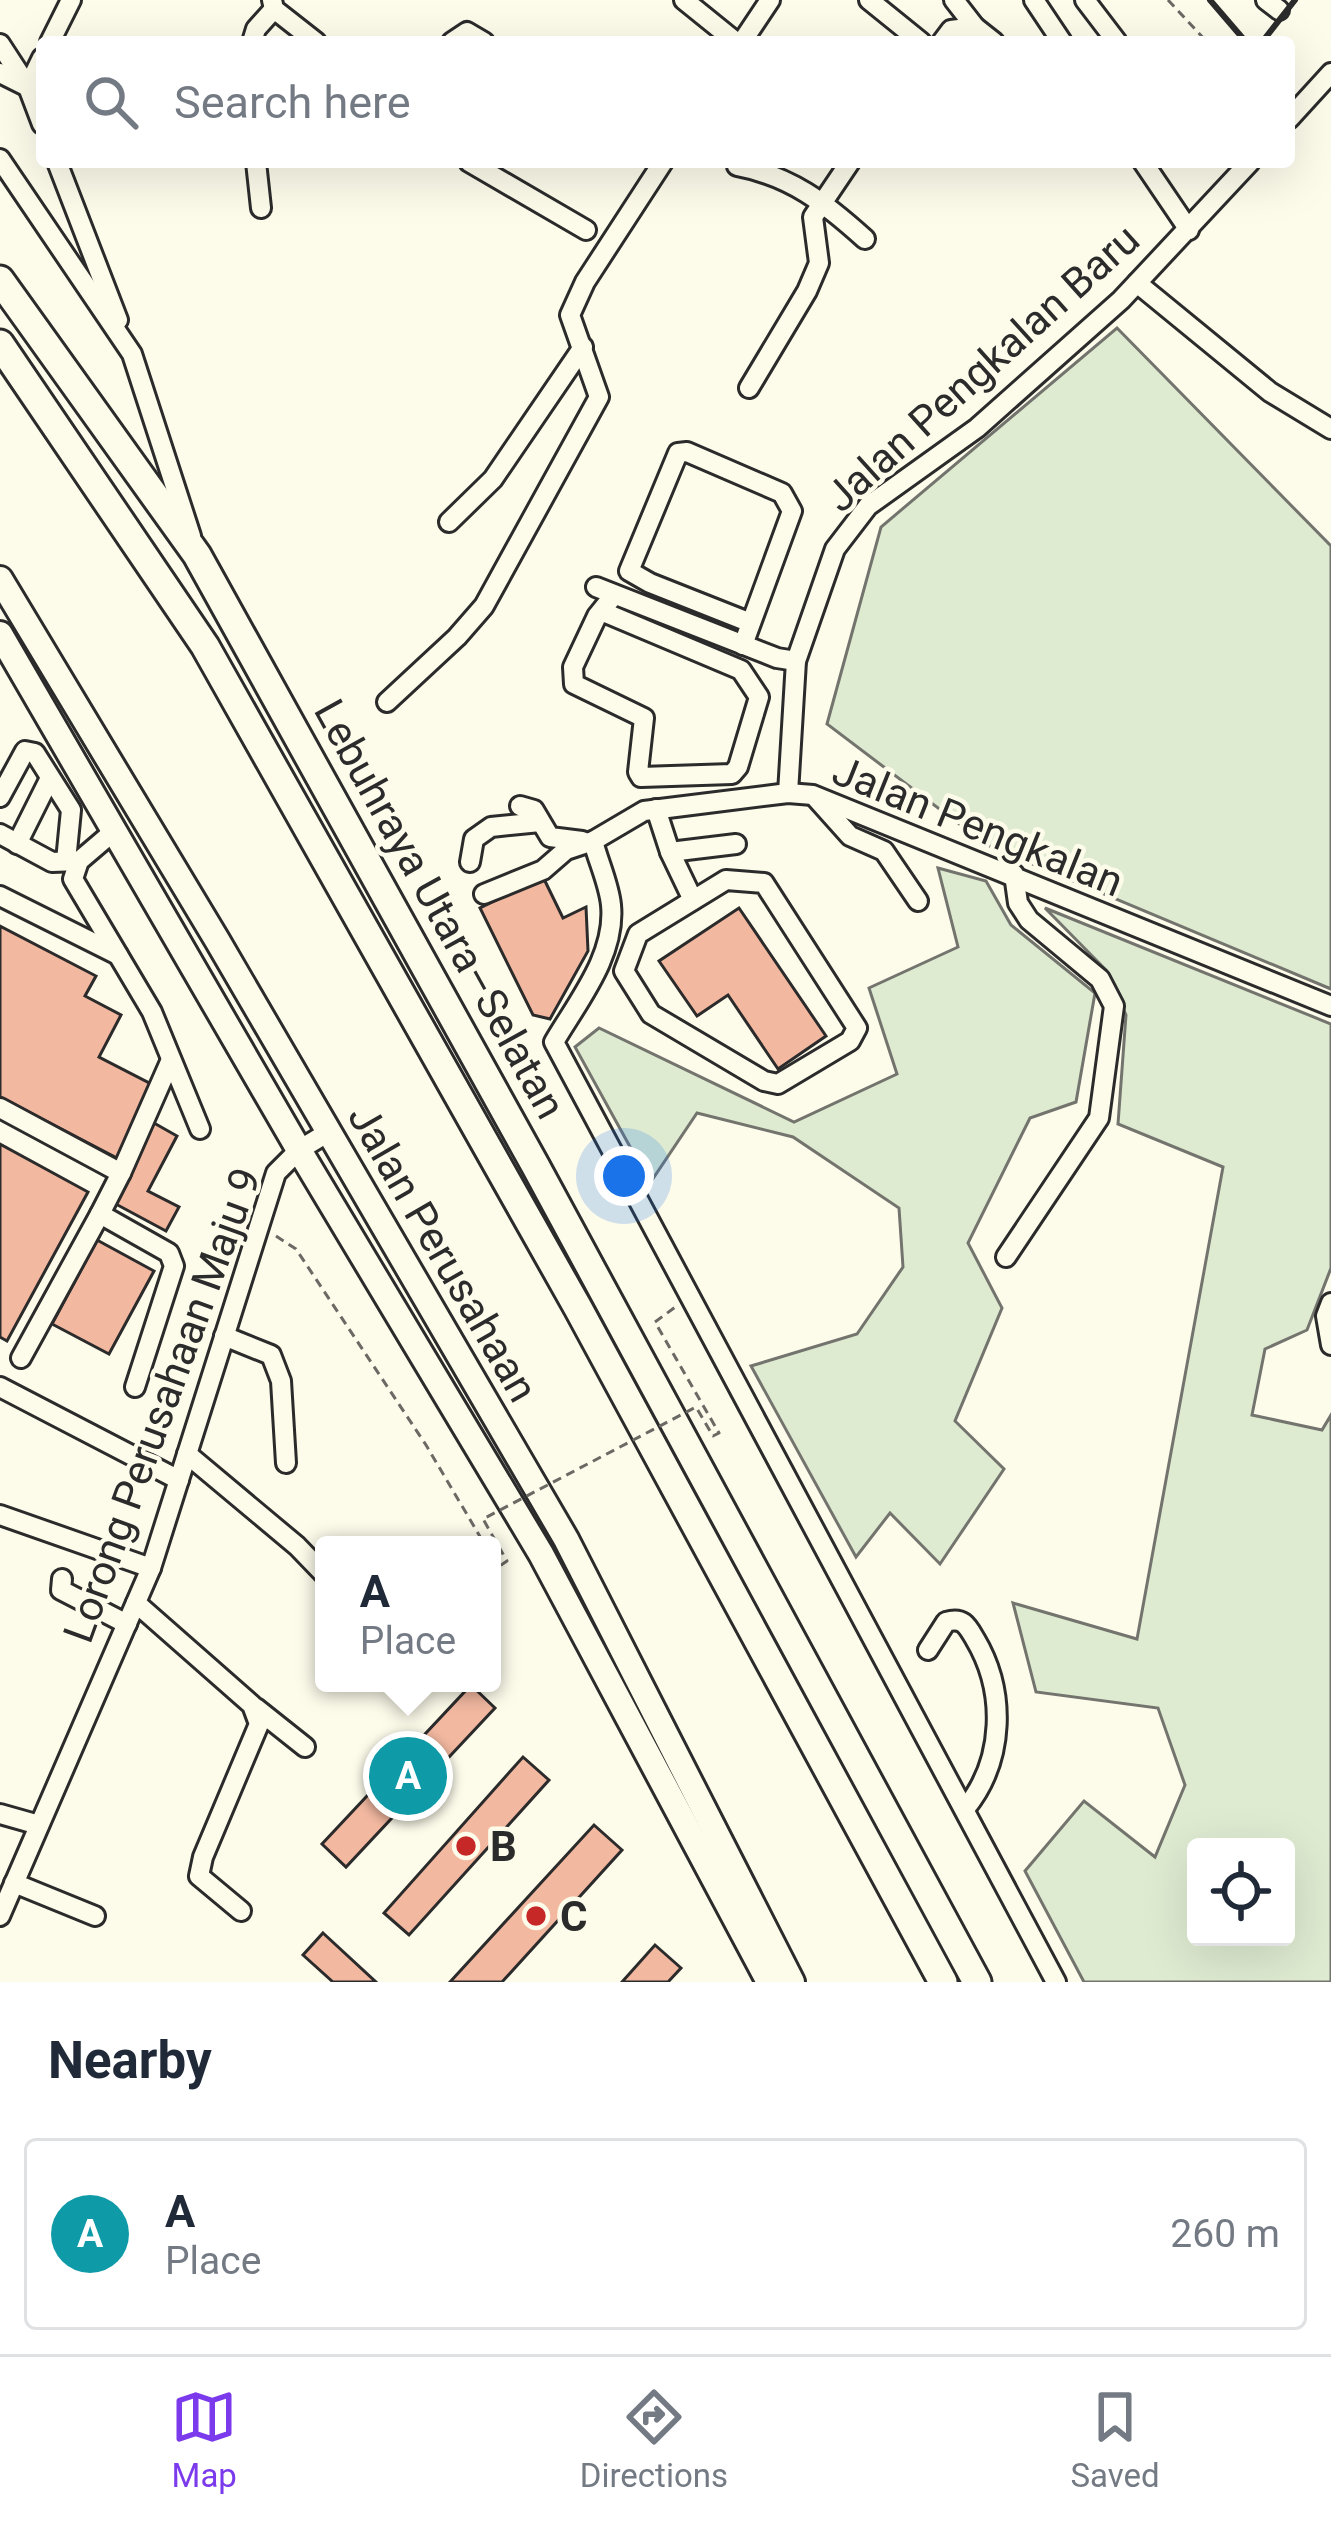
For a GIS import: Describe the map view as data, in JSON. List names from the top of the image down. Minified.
{"streets":{"highway":["Lebuhraya Utara–Selatan"],"main road":["Jalan Perusahaan"],"street":["Jalan Pengkalan Baru","Jalan Pengkalan","Lorong Perusahaan Maju 9"]},"crossings":[["Jalan Pengkalan Baru","Jalan Pengkalan"],["Jalan Perusahaan","Lorong Perusahaan Maju 9"]],"places":["B","C"],"page":{"search":"Search here","popup":["A","Place"],"pins":"A","heading":"Nearby","list":[{"mark":"A","name":"A","note":"Place","value":"260 m"}],"nav":["Map","Directions","Saved"]}}
